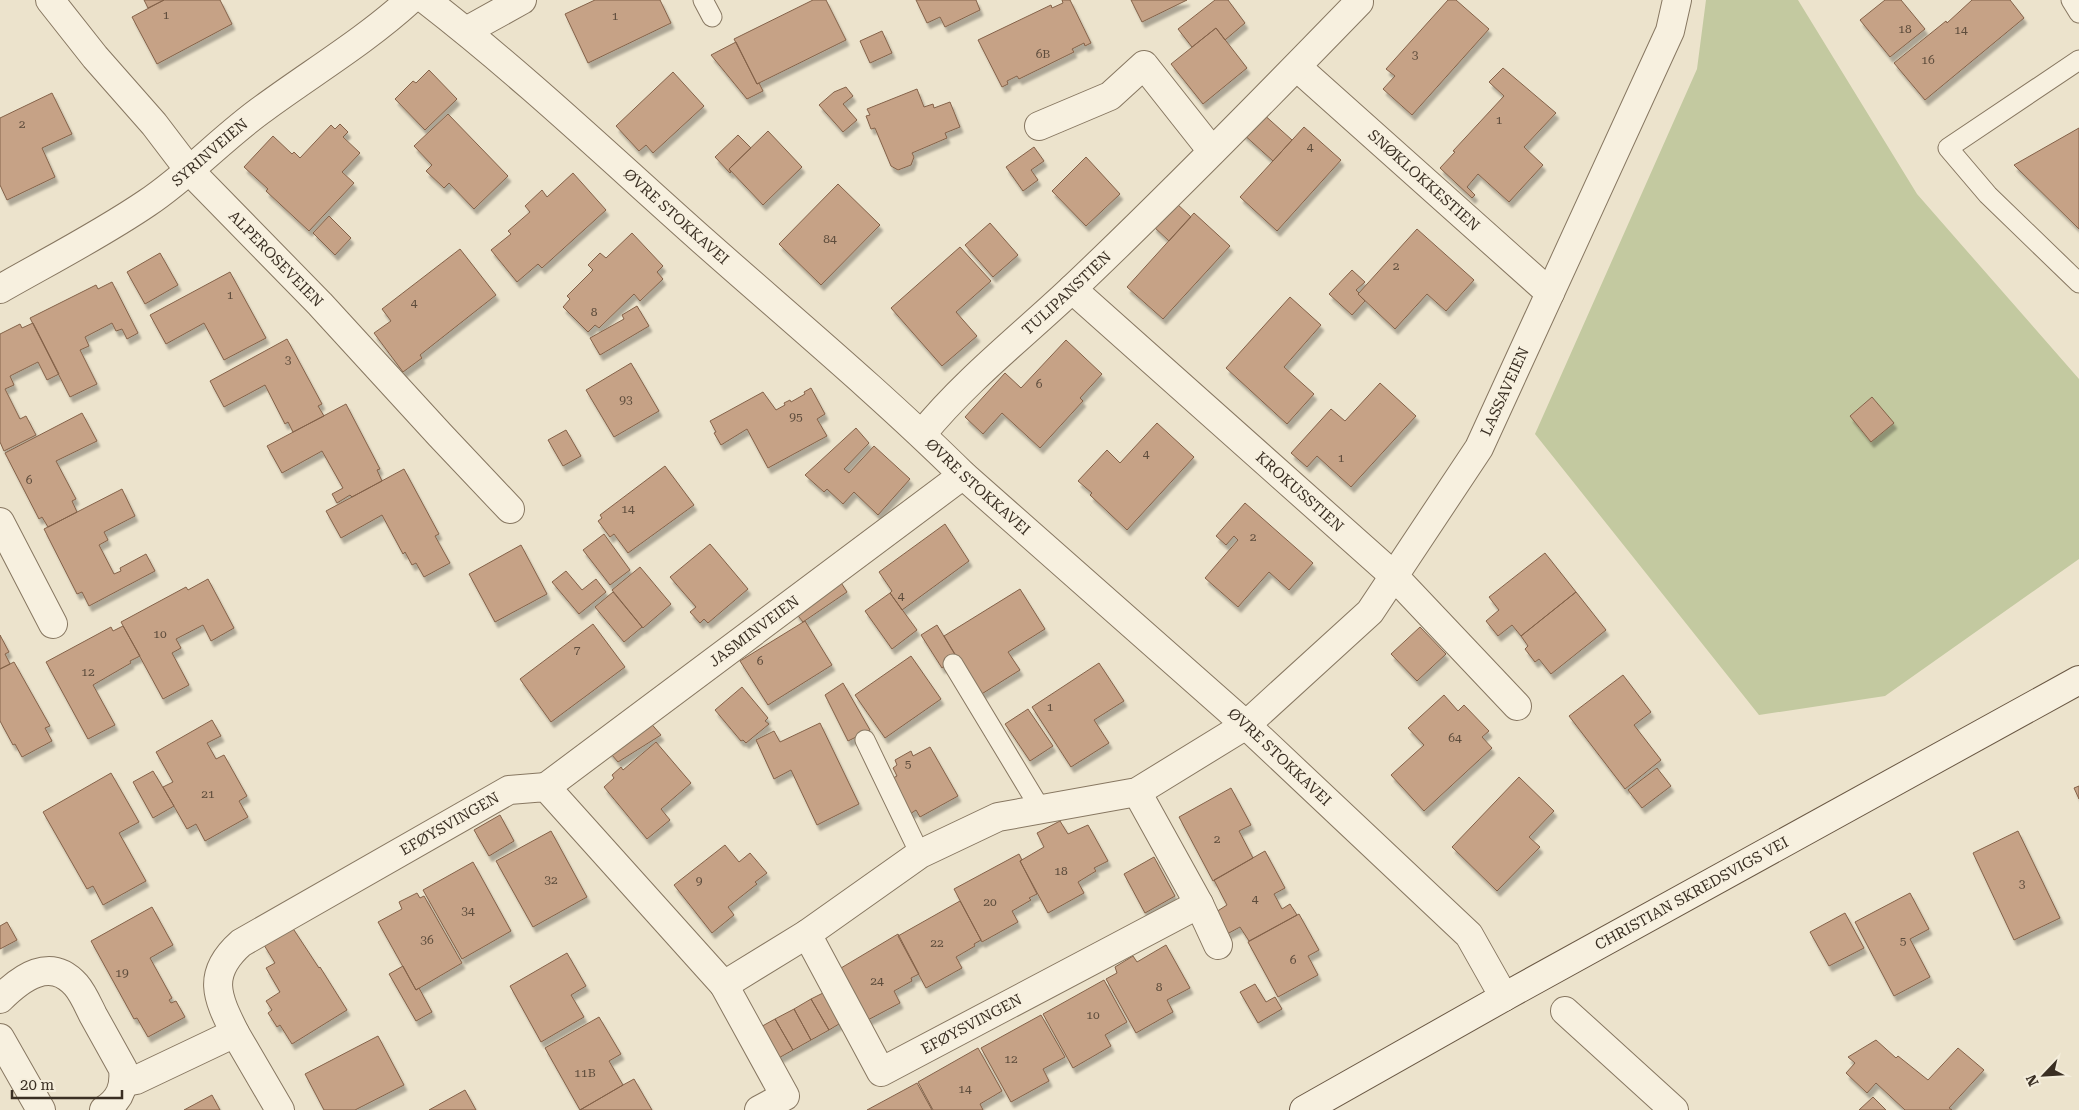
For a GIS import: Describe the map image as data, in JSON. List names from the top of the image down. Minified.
{"streets":{"street":["SYRINVEIEN","SNØKLOKKESTIEN","ØVRE STOKKAVEI","ALPEROSEVEIEN","TULIPANSTIEN","LASSAVEIEN","KROKUSSTIEN","JASMINVEIEN","EFØYSVINGEN","CHRISTIAN SKREDSVIGS VEI"]},"crossings":[["SYRINVEIEN","ALPEROSEVEIEN"],["SNØKLOKKESTIEN","TULIPANSTIEN"],["SNØKLOKKESTIEN","LASSAVEIEN"],["ØVRE STOKKAVEI","TULIPANSTIEN"],["ØVRE STOKKAVEI","LASSAVEIEN"],["ØVRE STOKKAVEI","JASMINVEIEN"],["ØVRE STOKKAVEI","CHRISTIAN SKREDSVIGS VEI"],["TULIPANSTIEN","KROKUSSTIEN"],["LASSAVEIEN","KROKUSSTIEN"],["JASMINVEIEN","EFØYSVINGEN"]],"house_numbers":["1","1","18","14","6B","3","16","1","2","4","84","2","1","4","8","3","6","93","95","4","1","6","14","2","4","10","7","6","12","1","64","5","21","2","18","32","9","3","4","20","34","36","5","22","6","19","24","8","10","12","11B","14"],"scale_bar":"20 m","north":"bottom left"}
